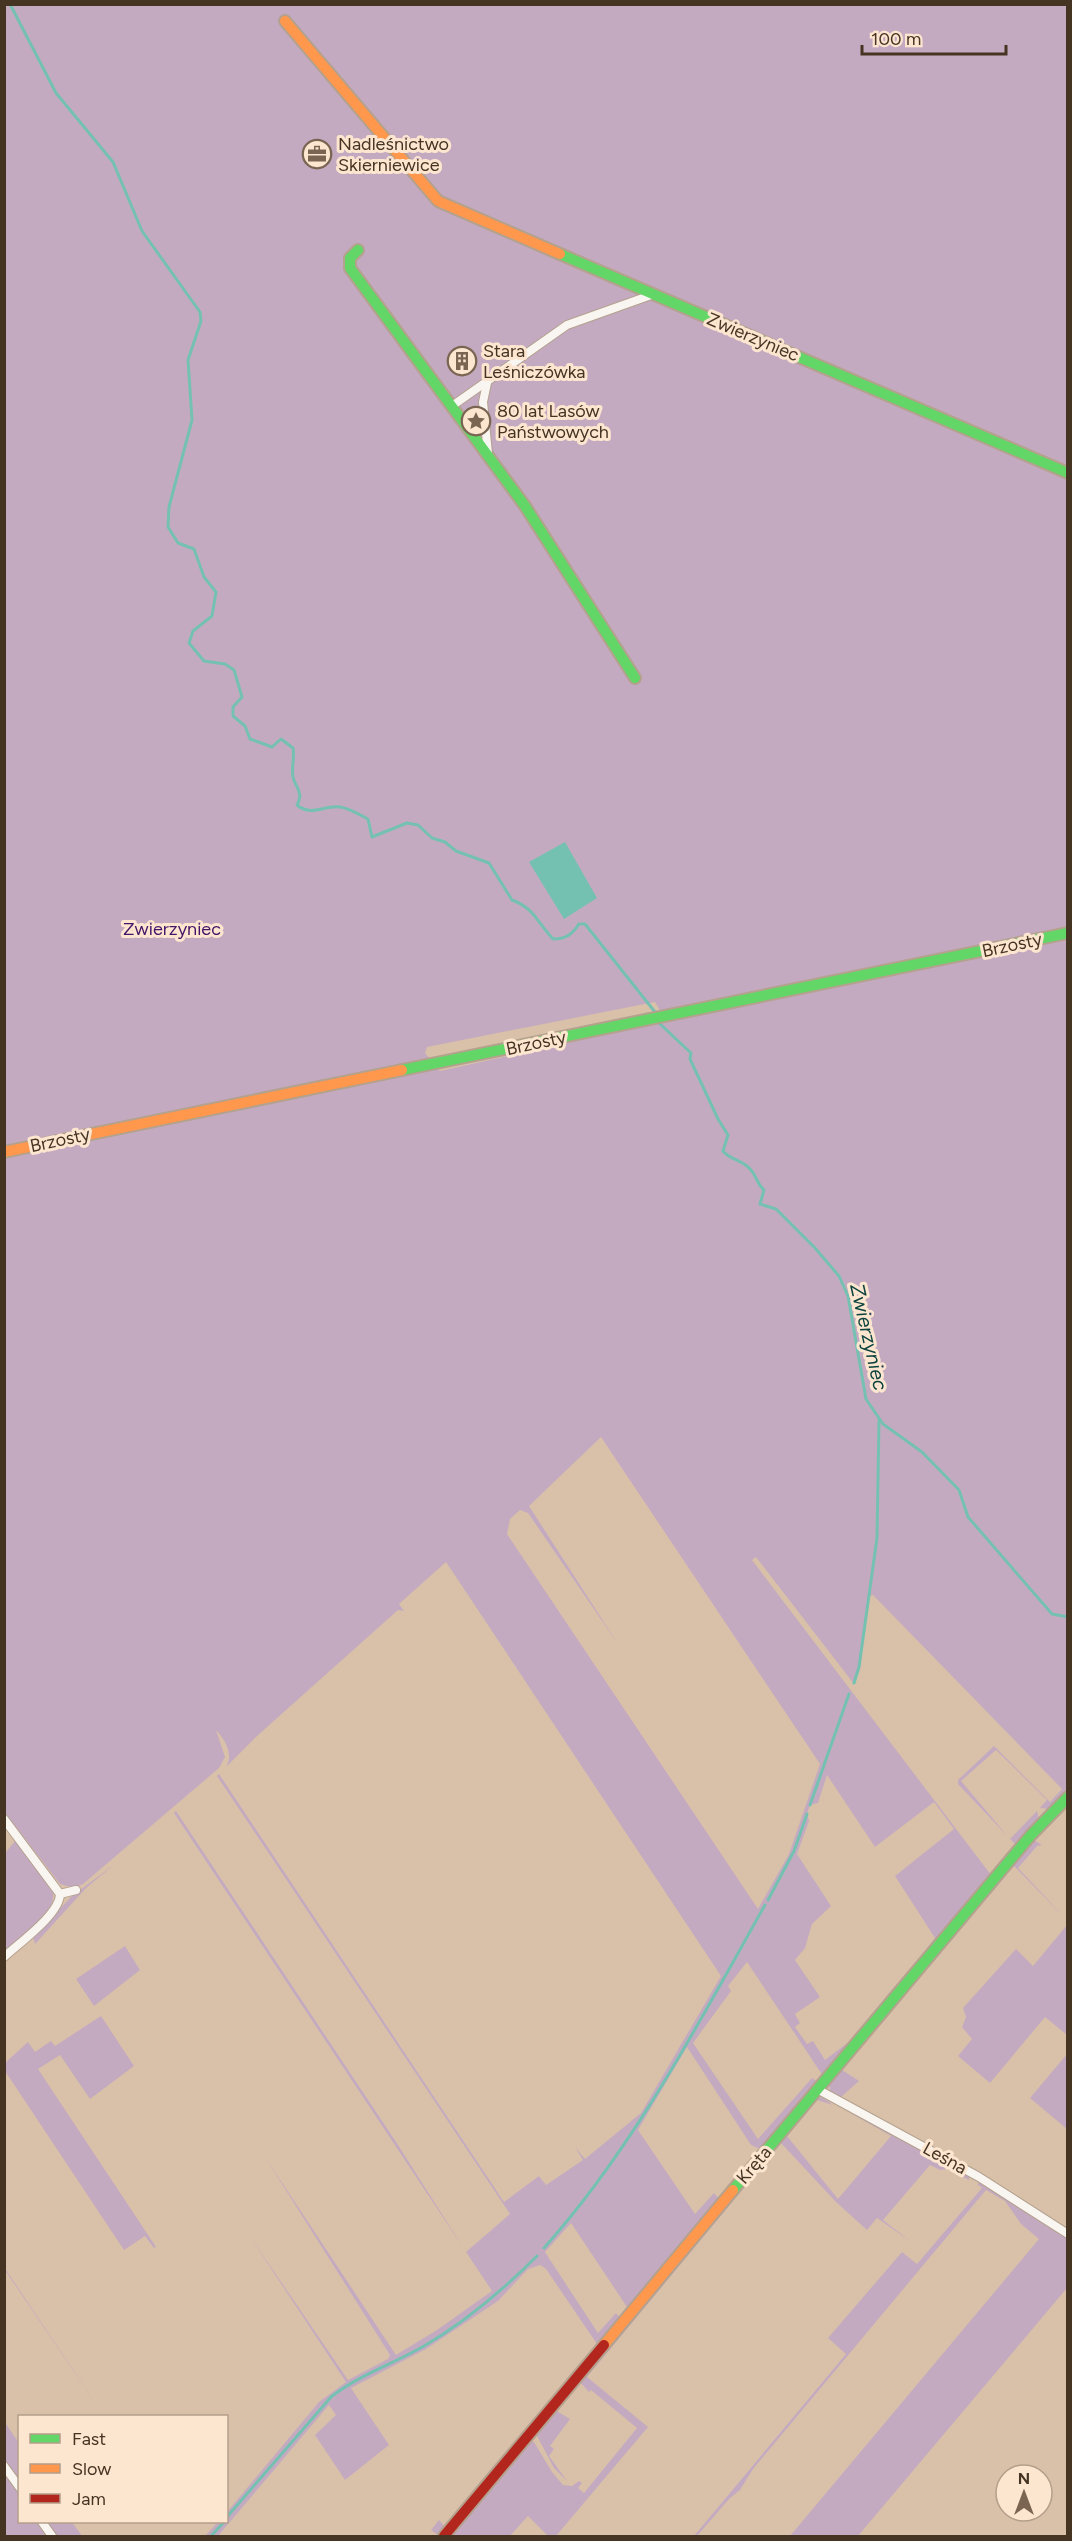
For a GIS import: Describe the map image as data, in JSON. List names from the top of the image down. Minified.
{"streets":{"street":["Zwierzyniec","Brzosty","Leśna","Kręta"]},"crossings":[["Leśna","Kręta"]],"water":["Zwierzyniec"],"parks":["Zwierzyniec"],"places":{"office":["Nadleśnictwo Skierniewice"],"building":["Stara Leśniczówka"],"place":["80 lat Lasów Państwowych"]},"legend":["Fast","Slow","Jam"],"scale_bar":"100 m","north":"top"}
